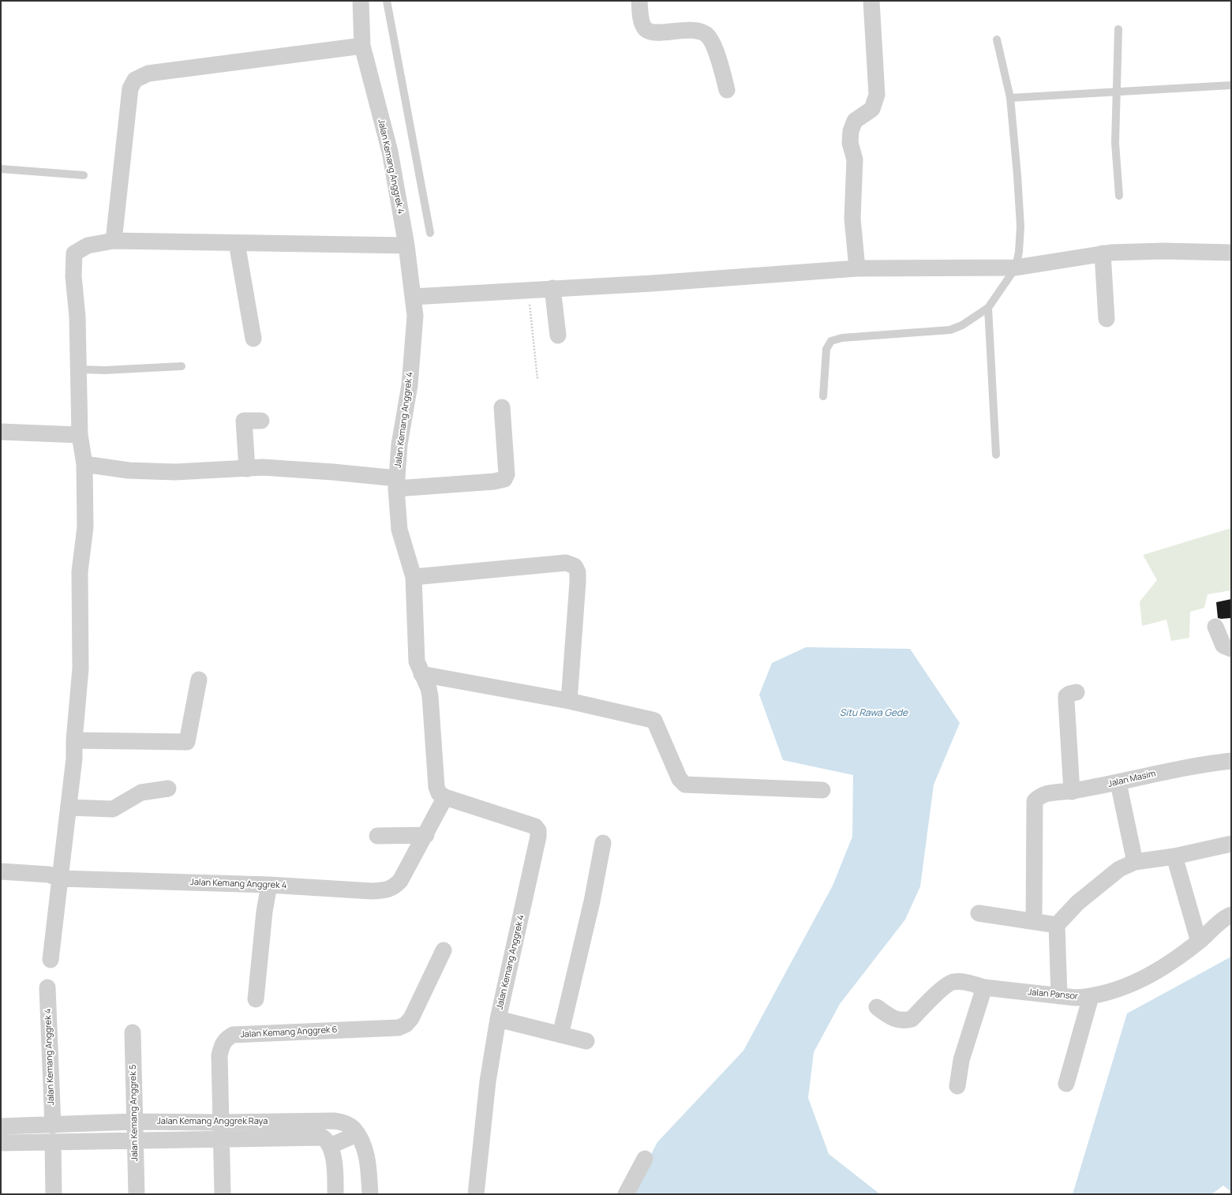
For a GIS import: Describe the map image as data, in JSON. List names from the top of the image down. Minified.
{"streets":{"street":["Jalan Kemang Anggrek 4","Jalan Masim","Jalan Pansor","Jalan Kemang Anggrek 6","Jalan Kemang Anggrek 5","Jalan Kemang Anggrek Raya"]},"crossings":[["Jalan Kemang Anggrek 4","Jalan Kemang Anggrek Raya"],["Jalan Kemang Anggrek 6","Jalan Kemang Anggrek Raya"],["Jalan Kemang Anggrek 5","Jalan Kemang Anggrek Raya"]],"water":["Situ Rawa Gede"]}
